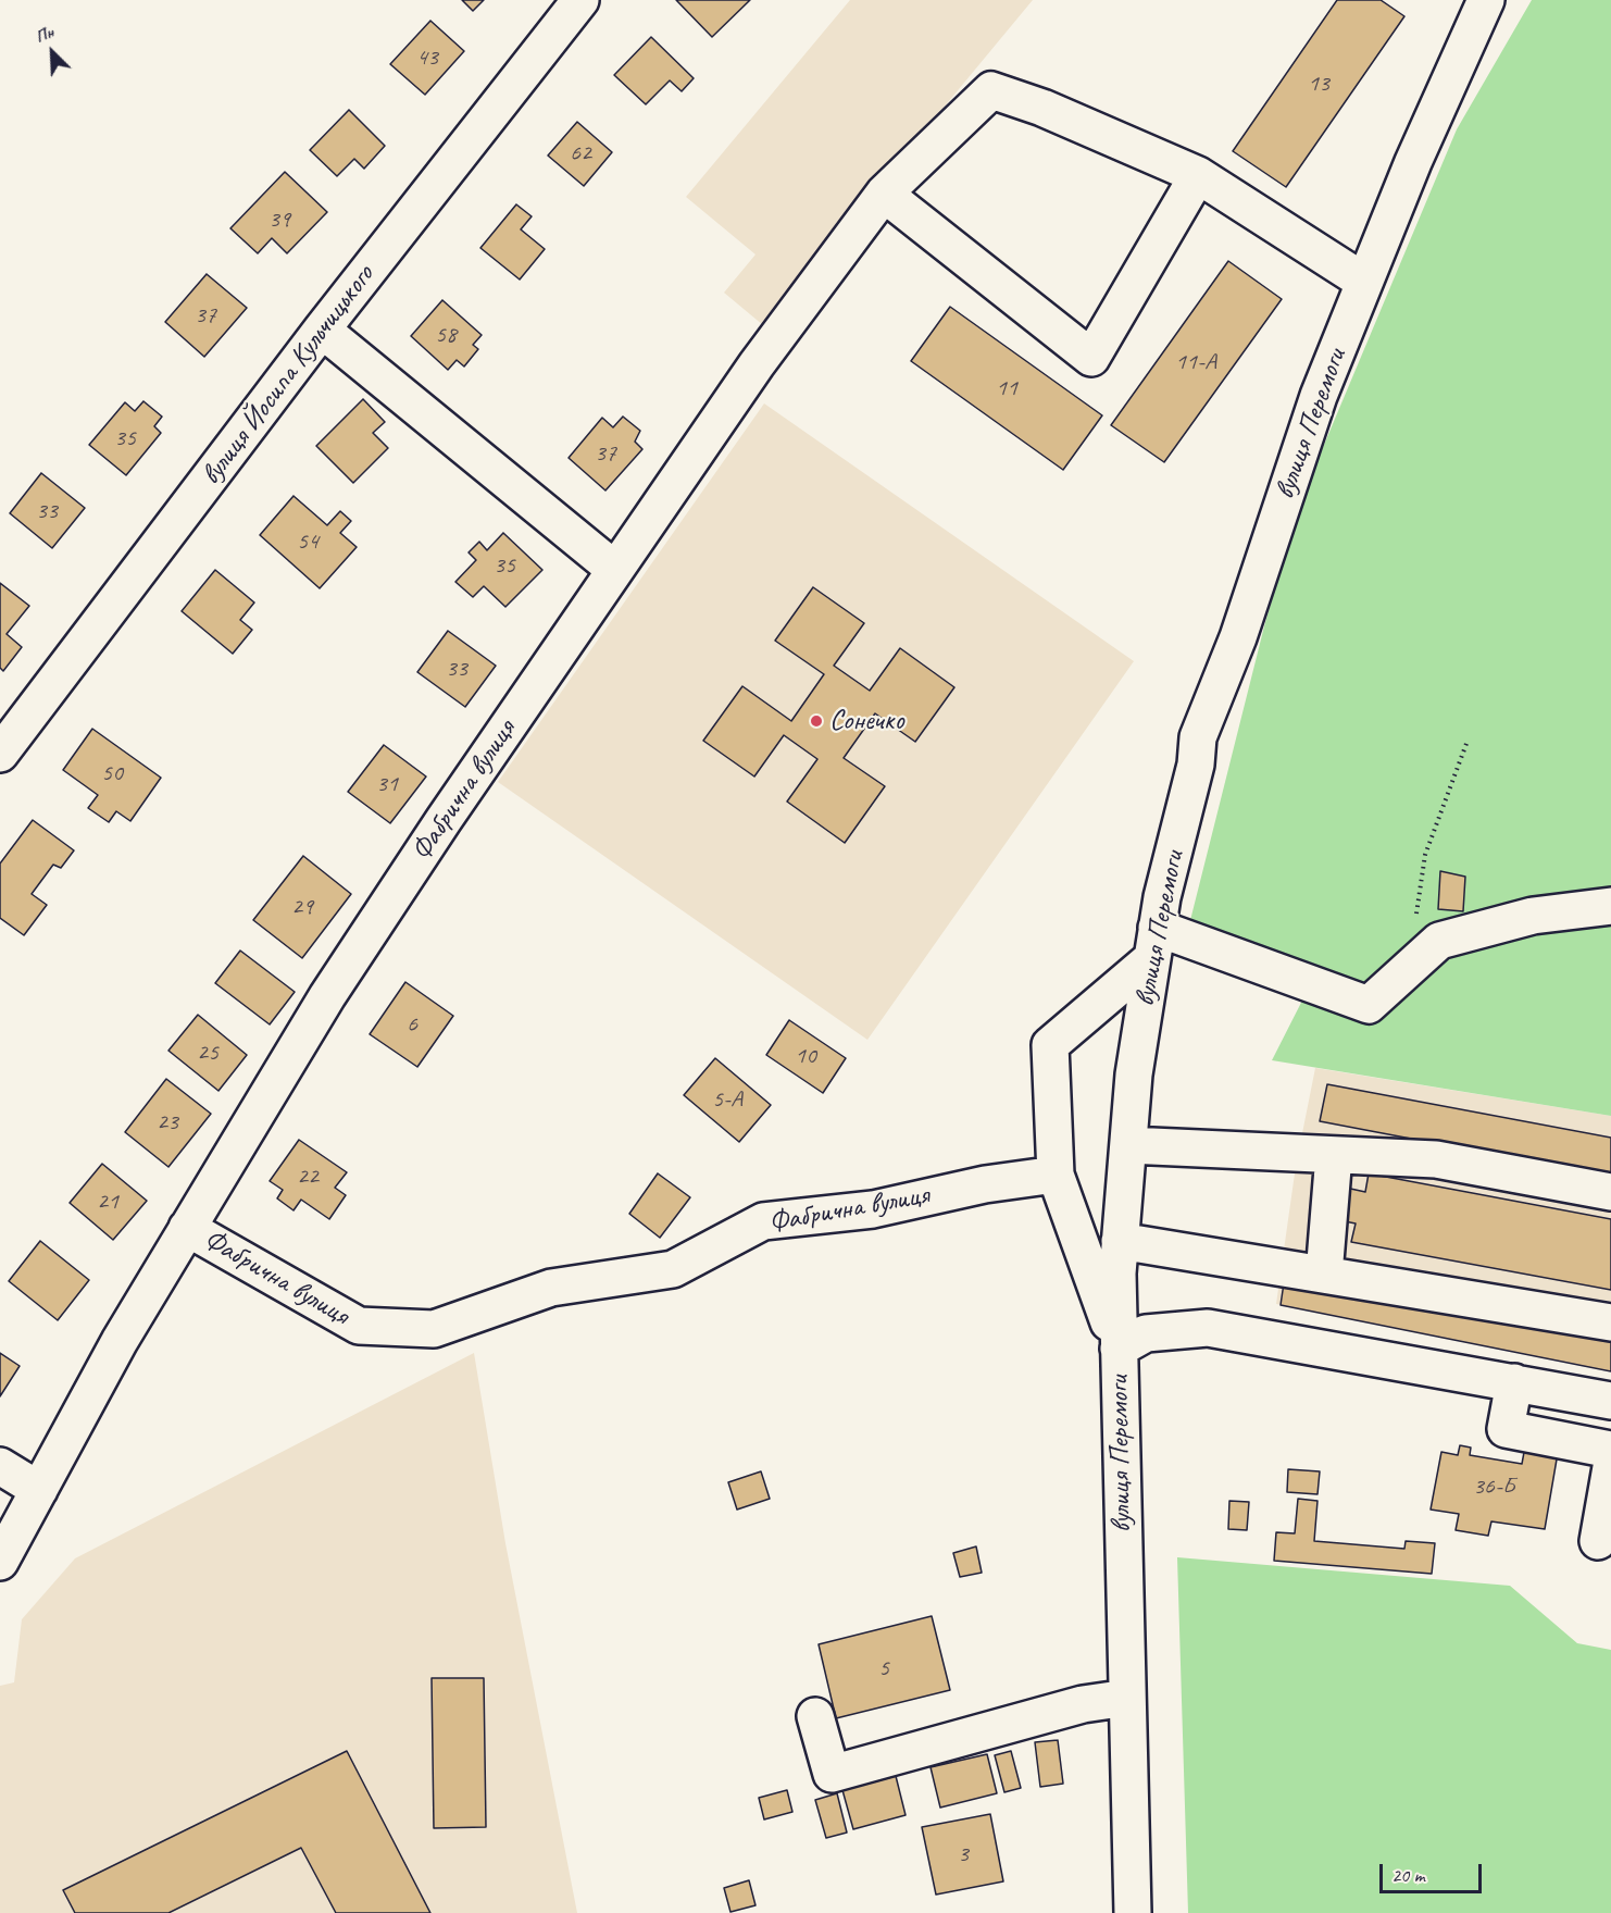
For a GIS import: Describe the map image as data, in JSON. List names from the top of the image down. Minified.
{"streets":{"street":["вулиця Йосипа Кульчицького","вулиця Перемоги","Фабрична вулиця"]},"places":["Сонечко"],"house_numbers":["43","13","62","39","37","58","11-А","11","35","37","33","54","35","33","50","31","29","6","25","10","5-А","23","22","21","36-Б","5","3"],"scale_bar":"20 m","north":"top left"}
